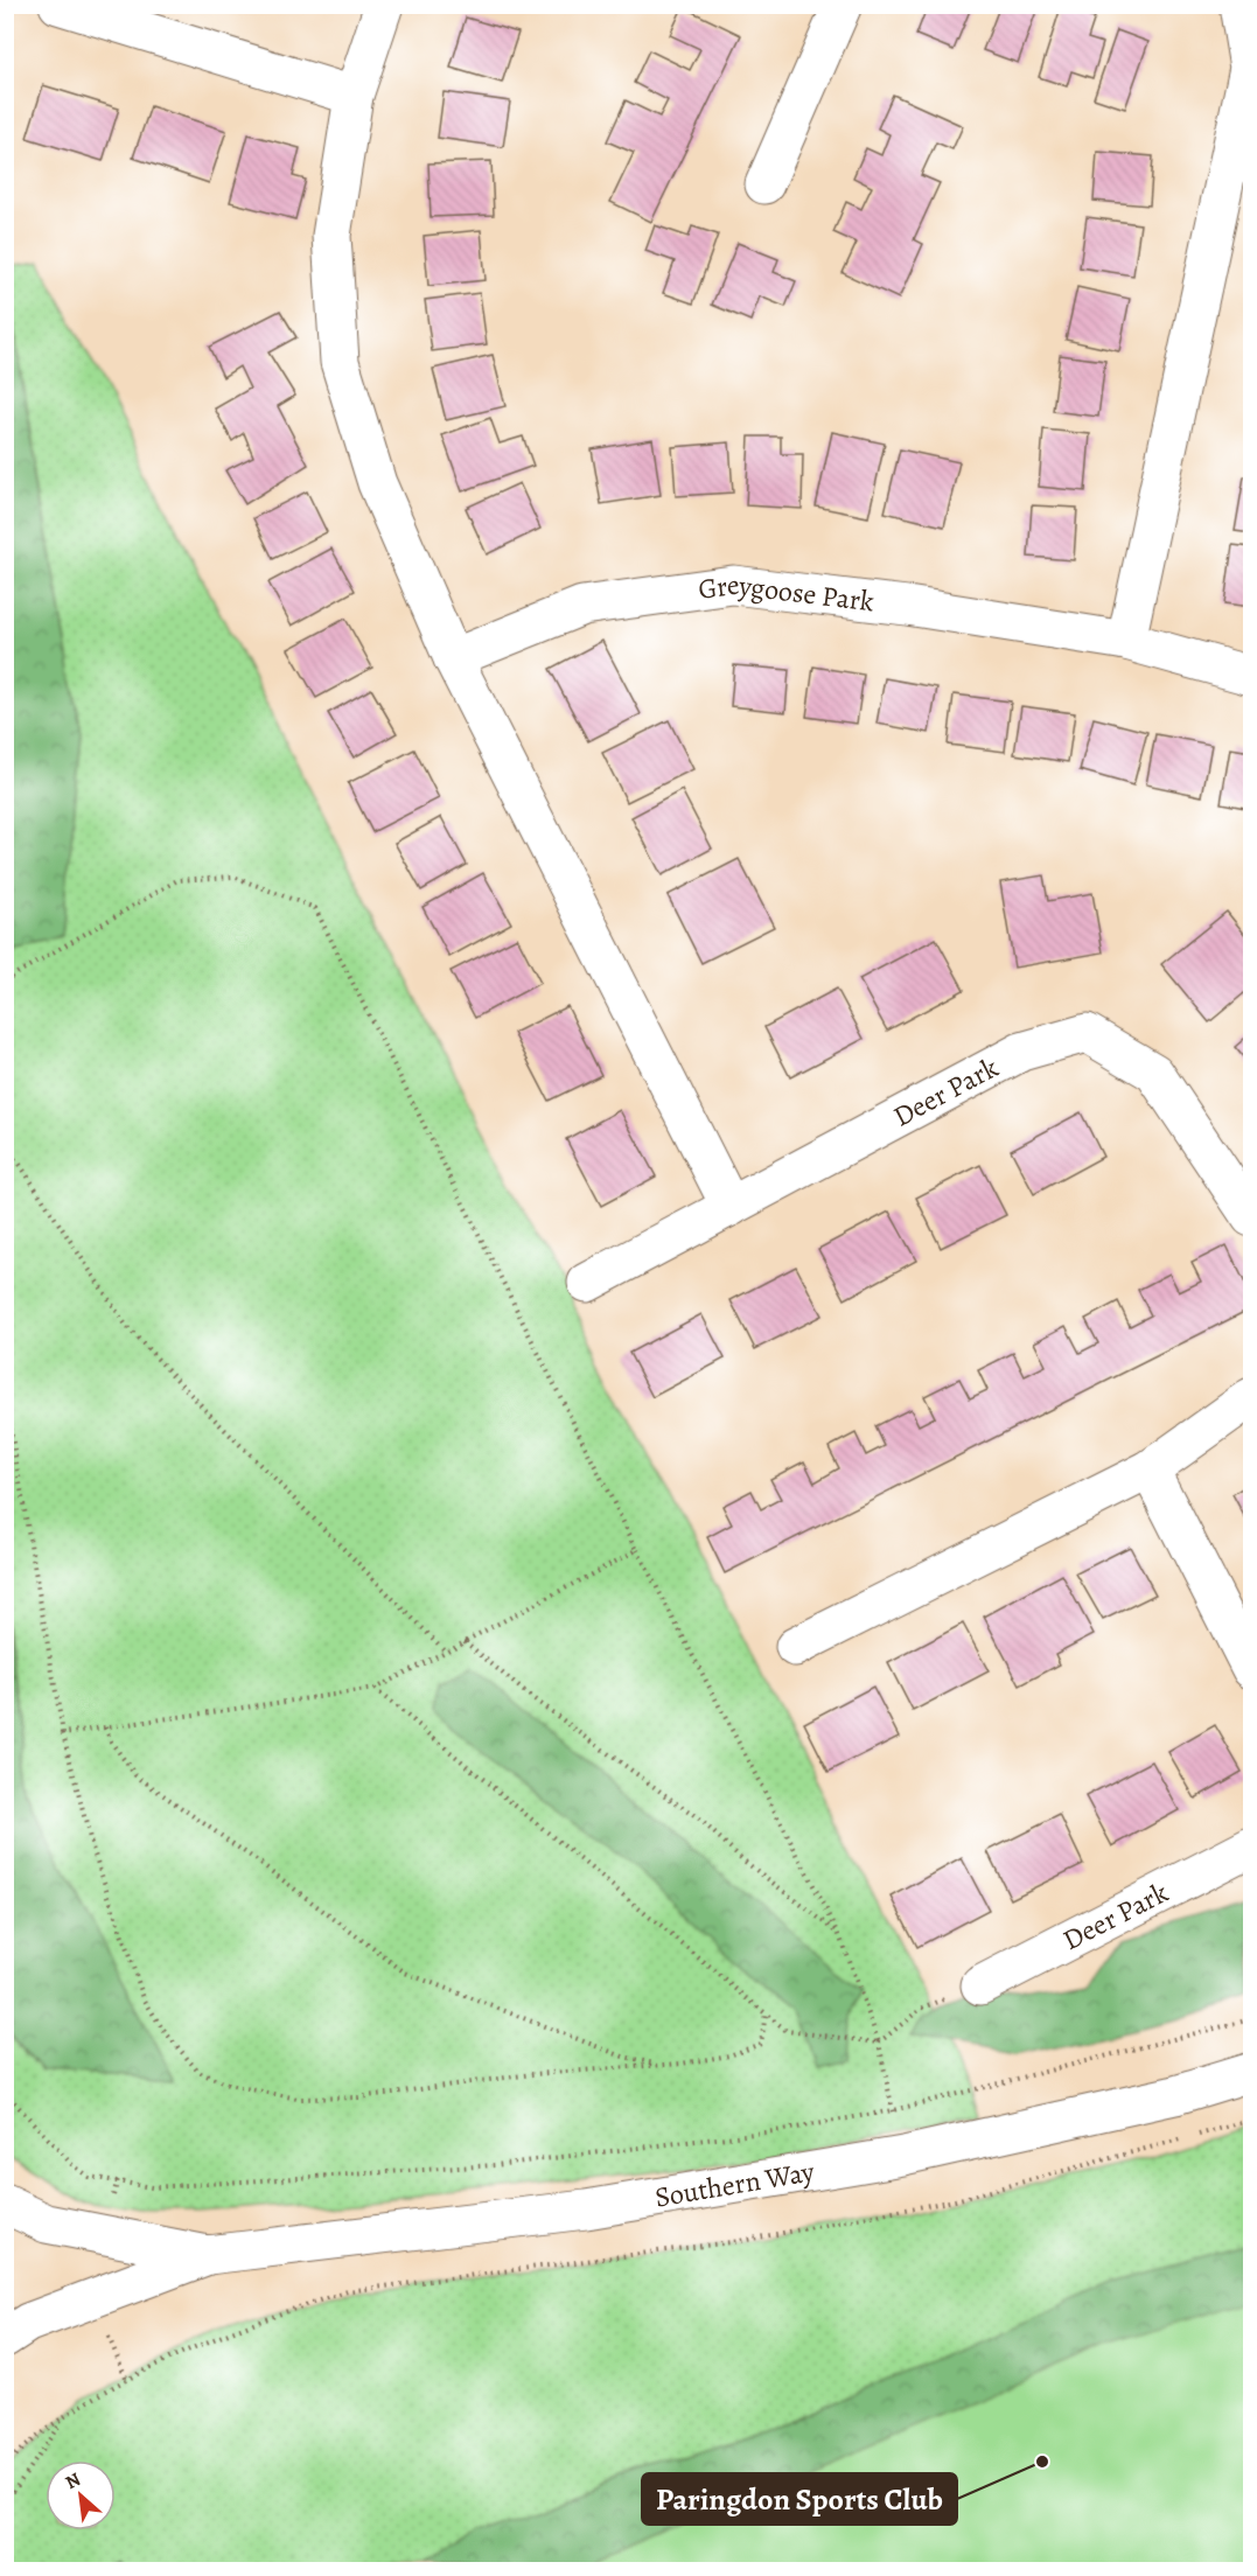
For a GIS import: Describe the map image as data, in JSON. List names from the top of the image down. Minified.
{"streets":{"street":["Greygoose Park","Deer Park","Southern Way"]},"places":["Paringdon Sports Club"],"north":"top left"}
